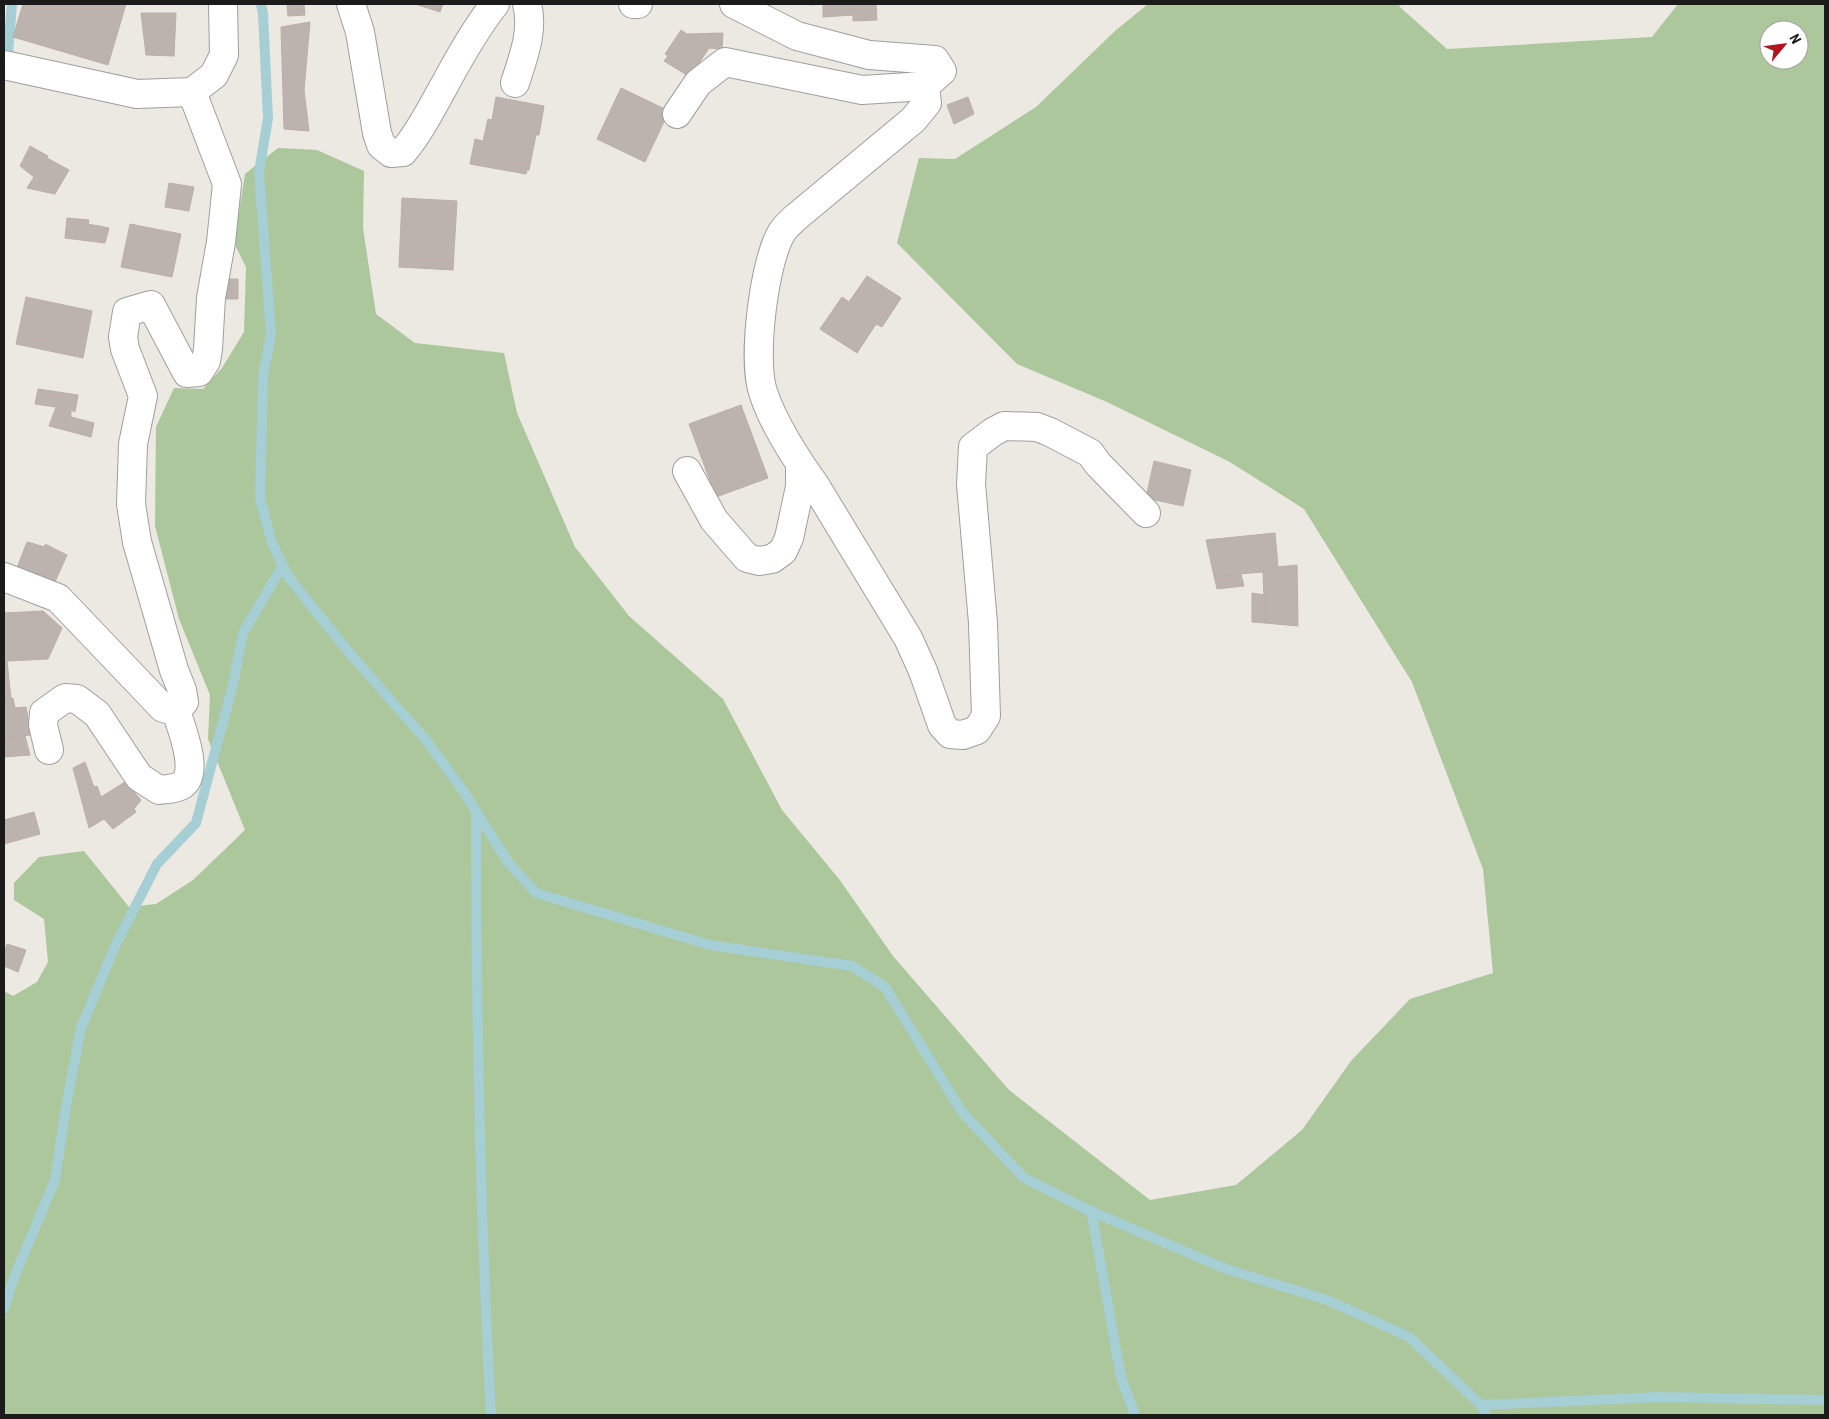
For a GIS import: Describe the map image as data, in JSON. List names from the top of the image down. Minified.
{"north":"top right"}
